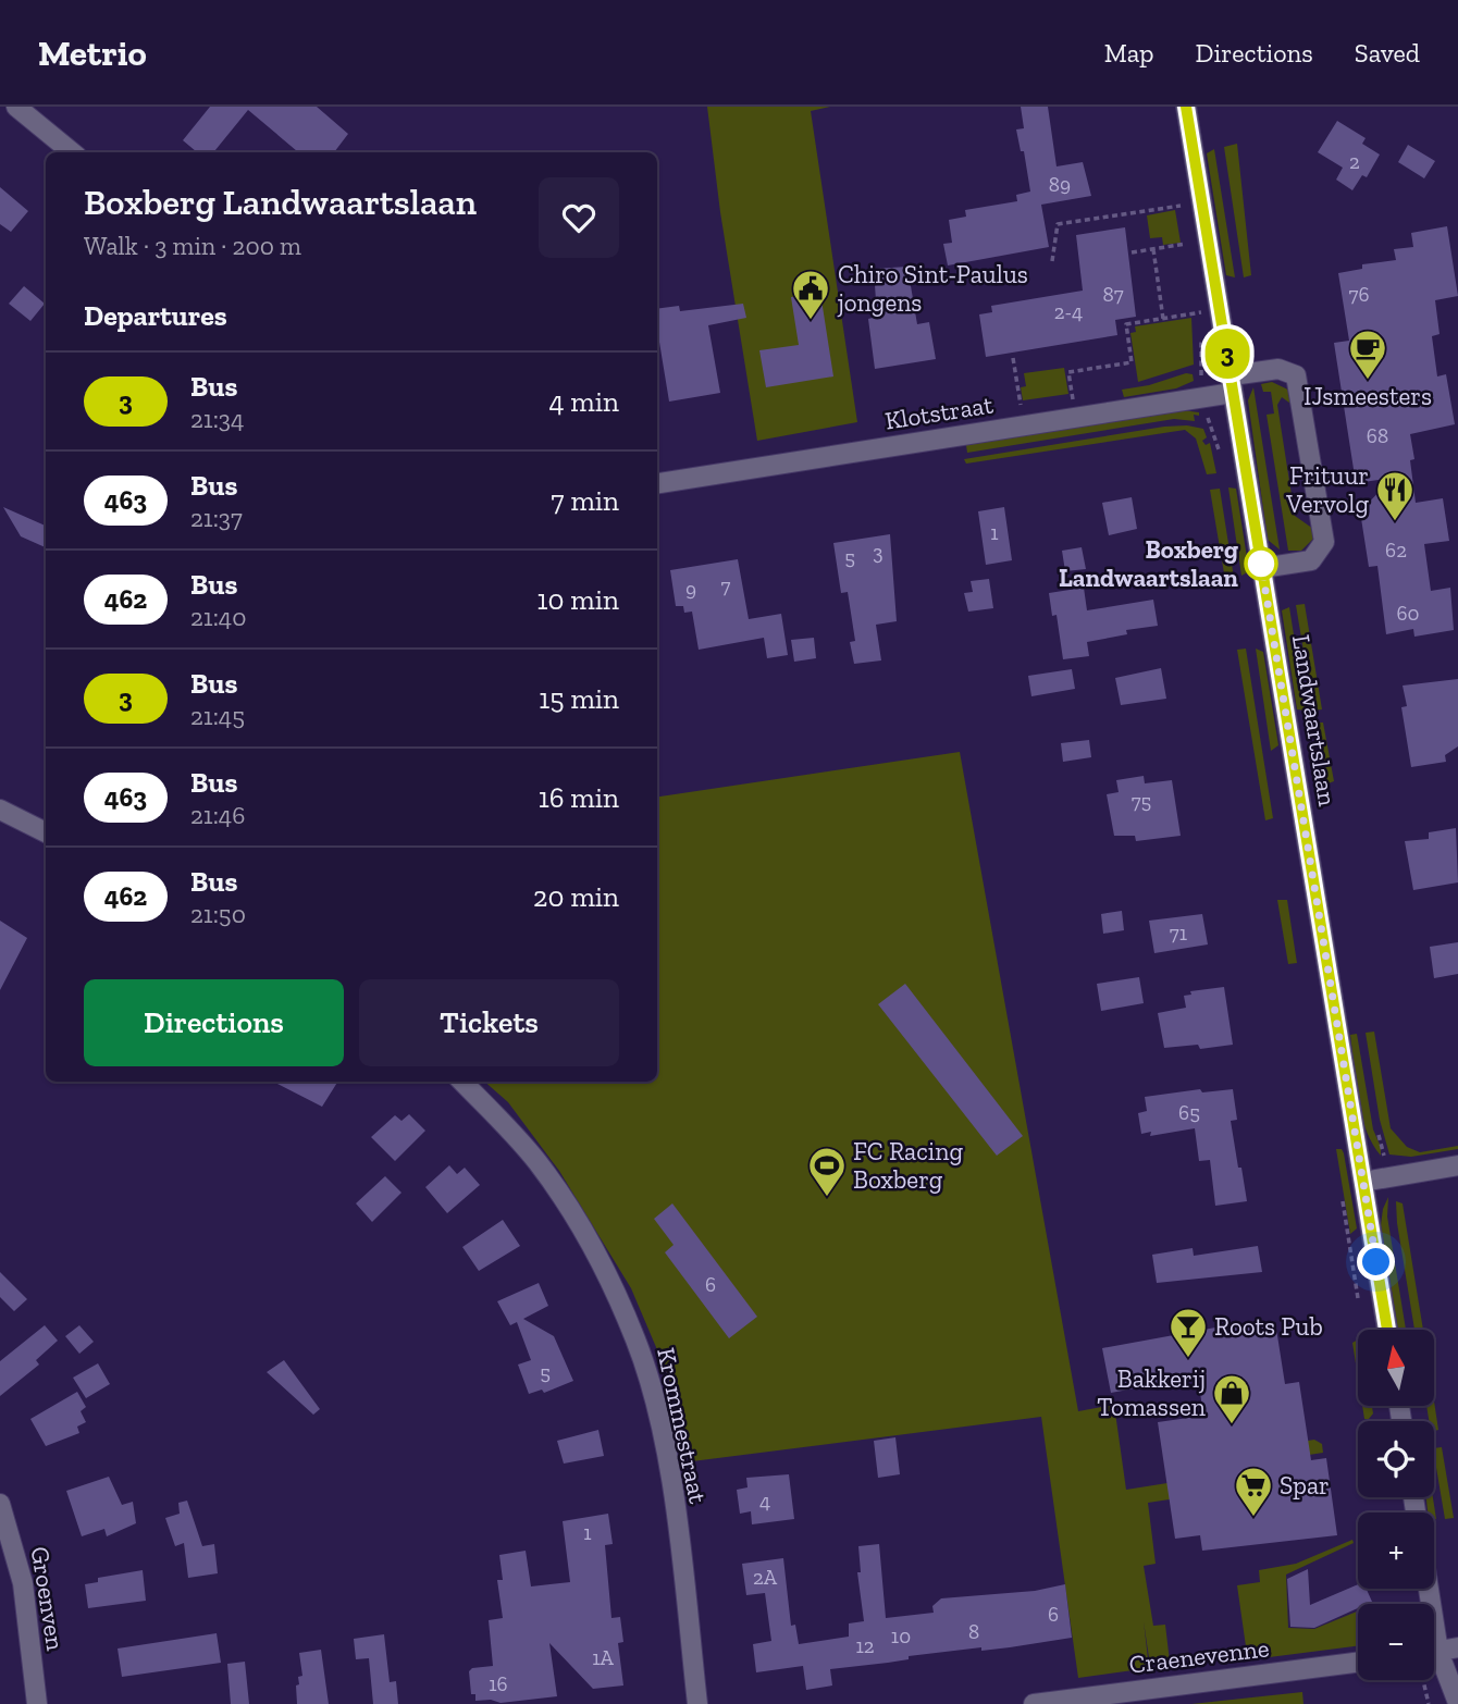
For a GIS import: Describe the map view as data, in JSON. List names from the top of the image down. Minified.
{"streets":{"street":["Klotstraat","Landwaartslaan","Krommestraat","Groenven","Craenevenne"]},"crossings":[["Klotstraat","Landwaartslaan"]],"places":{"public building":["Chiro Sint-Paulus jongens"],"cafe":["IJsmeesters"],"restaurant":["Frituur Vervolg"],"other":["Boxberg Landwaartslaan"],"sports":["FC Racing Boxberg"],"bar":["Roots Pub"],"shop":["Bakkerij Tomassen"],"supermarket":["Spar"]},"lines":["bus line 3"],"house_numbers":["2","89","87","76","2-4","68","1","62","3","5","7","9","60","75","71","65","6","5","4","1","2A","6","8","10","12","1A","16"],"north":"top","page":{"header":"Metrio","nav":["Map","Directions","Saved"],"on_map":"3","heading":[["Boxberg Landwaartslaan","Walk · 3 min · 200 m"],"Departures"],"list":[{"mark":"3","name":"Bus","note":"21:34","value":"4 min"},{"mark":"463","name":"Bus","note":"21:37","value":"7 min"},{"mark":"462","name":"Bus","note":"21:40","value":"10 min"},{"mark":"3","name":"Bus","note":"21:45","value":"15 min"},{"mark":"463","name":"Bus","note":"21:46","value":"16 min"},{"mark":"462","name":"Bus","note":"21:50","value":"20 min"}],"buttons":["Directions","Tickets"],"map_buttons":["+","−"]}}
